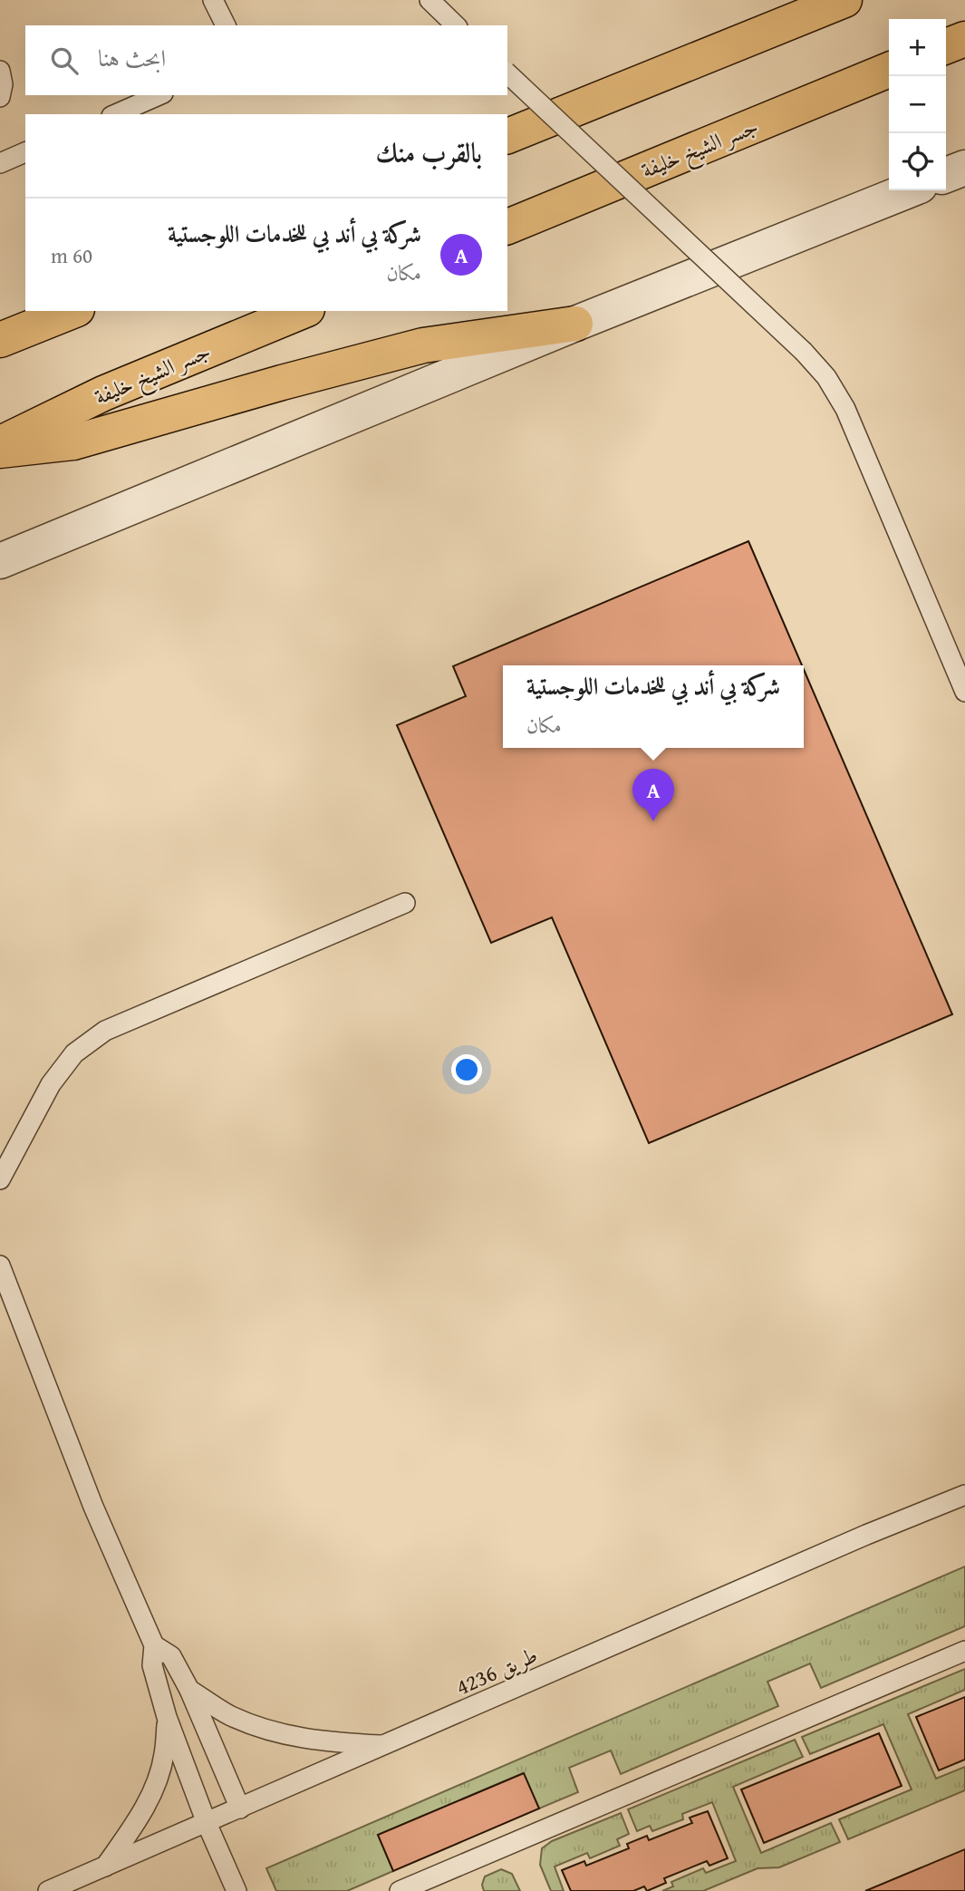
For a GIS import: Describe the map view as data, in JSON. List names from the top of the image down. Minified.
{"streets":{"highway":["جسر الشيخ خليفة"],"lane":["طريق 4236"]},"page":{"map_buttons":["+","−"],"search":"ابحث هنا","heading":"بالقرب منك","list":[{"mark":"A","name":"شركة بي أند بي للخدمات اللوجستية","note":"مكان","value":"60 m"}],"popup":["شركة بي أند بي للخدمات اللوجستية","مكان"],"pins":"A"}}
